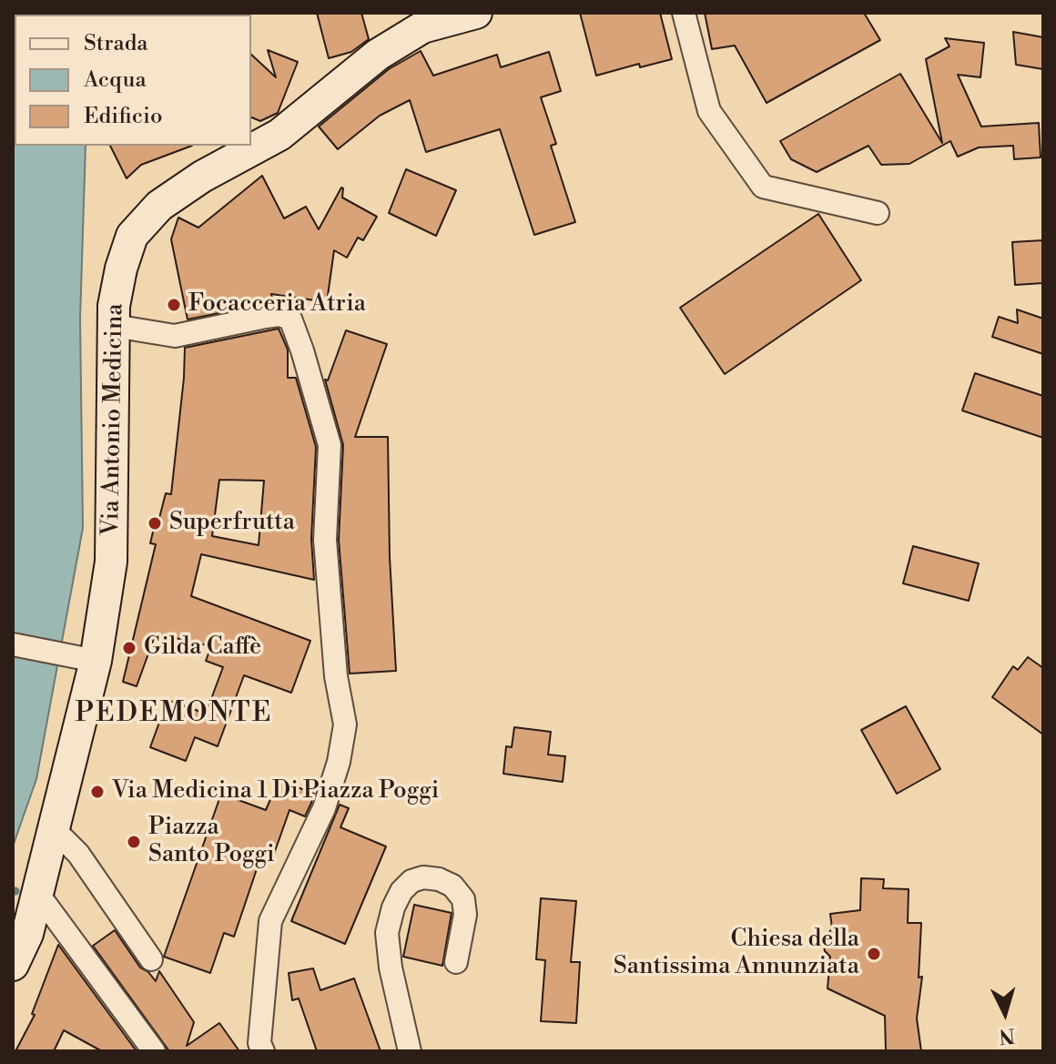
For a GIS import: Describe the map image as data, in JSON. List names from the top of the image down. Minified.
{"streets":{"main road":["Via Antonio Medicina"]},"districts":["PEDEMONTE"],"places":["Focacceria Atria","Superfrutta","Gilda Caffè","Via Medicina 1 Di Piazza Poggi","Piazza Santo Poggi","Chiesa della Santissima Annunziata"],"legend":["Strada","Acqua","Edificio"],"north":"bottom"}
